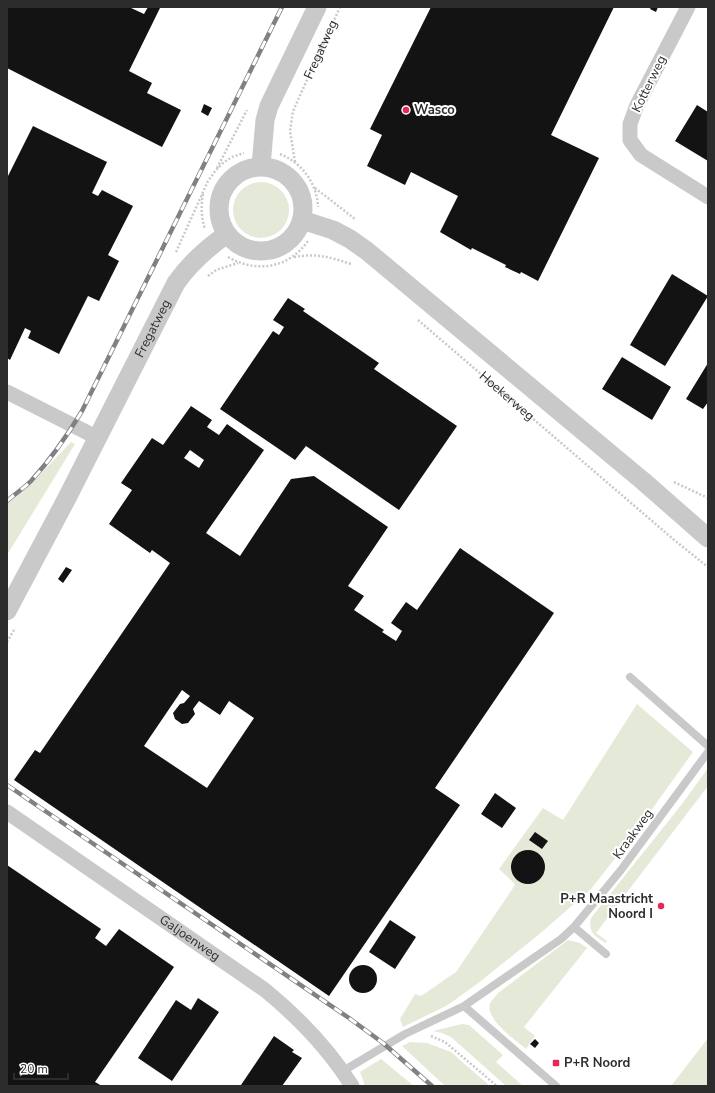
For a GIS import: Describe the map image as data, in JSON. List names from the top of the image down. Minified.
{"streets":{"street":["Fregatweg","Kotterweg","Hoekerweg","Galjoenweg"],"lane":["Kraakweg"]},"crossings":[["Fregatweg","Hoekerweg"],["Kraakweg","Galjoenweg"]],"places":{"other":["Wasco","P+R Maastricht Noord I"],"transit":["P+R Noord"]},"scale_bar":"20 m"}
